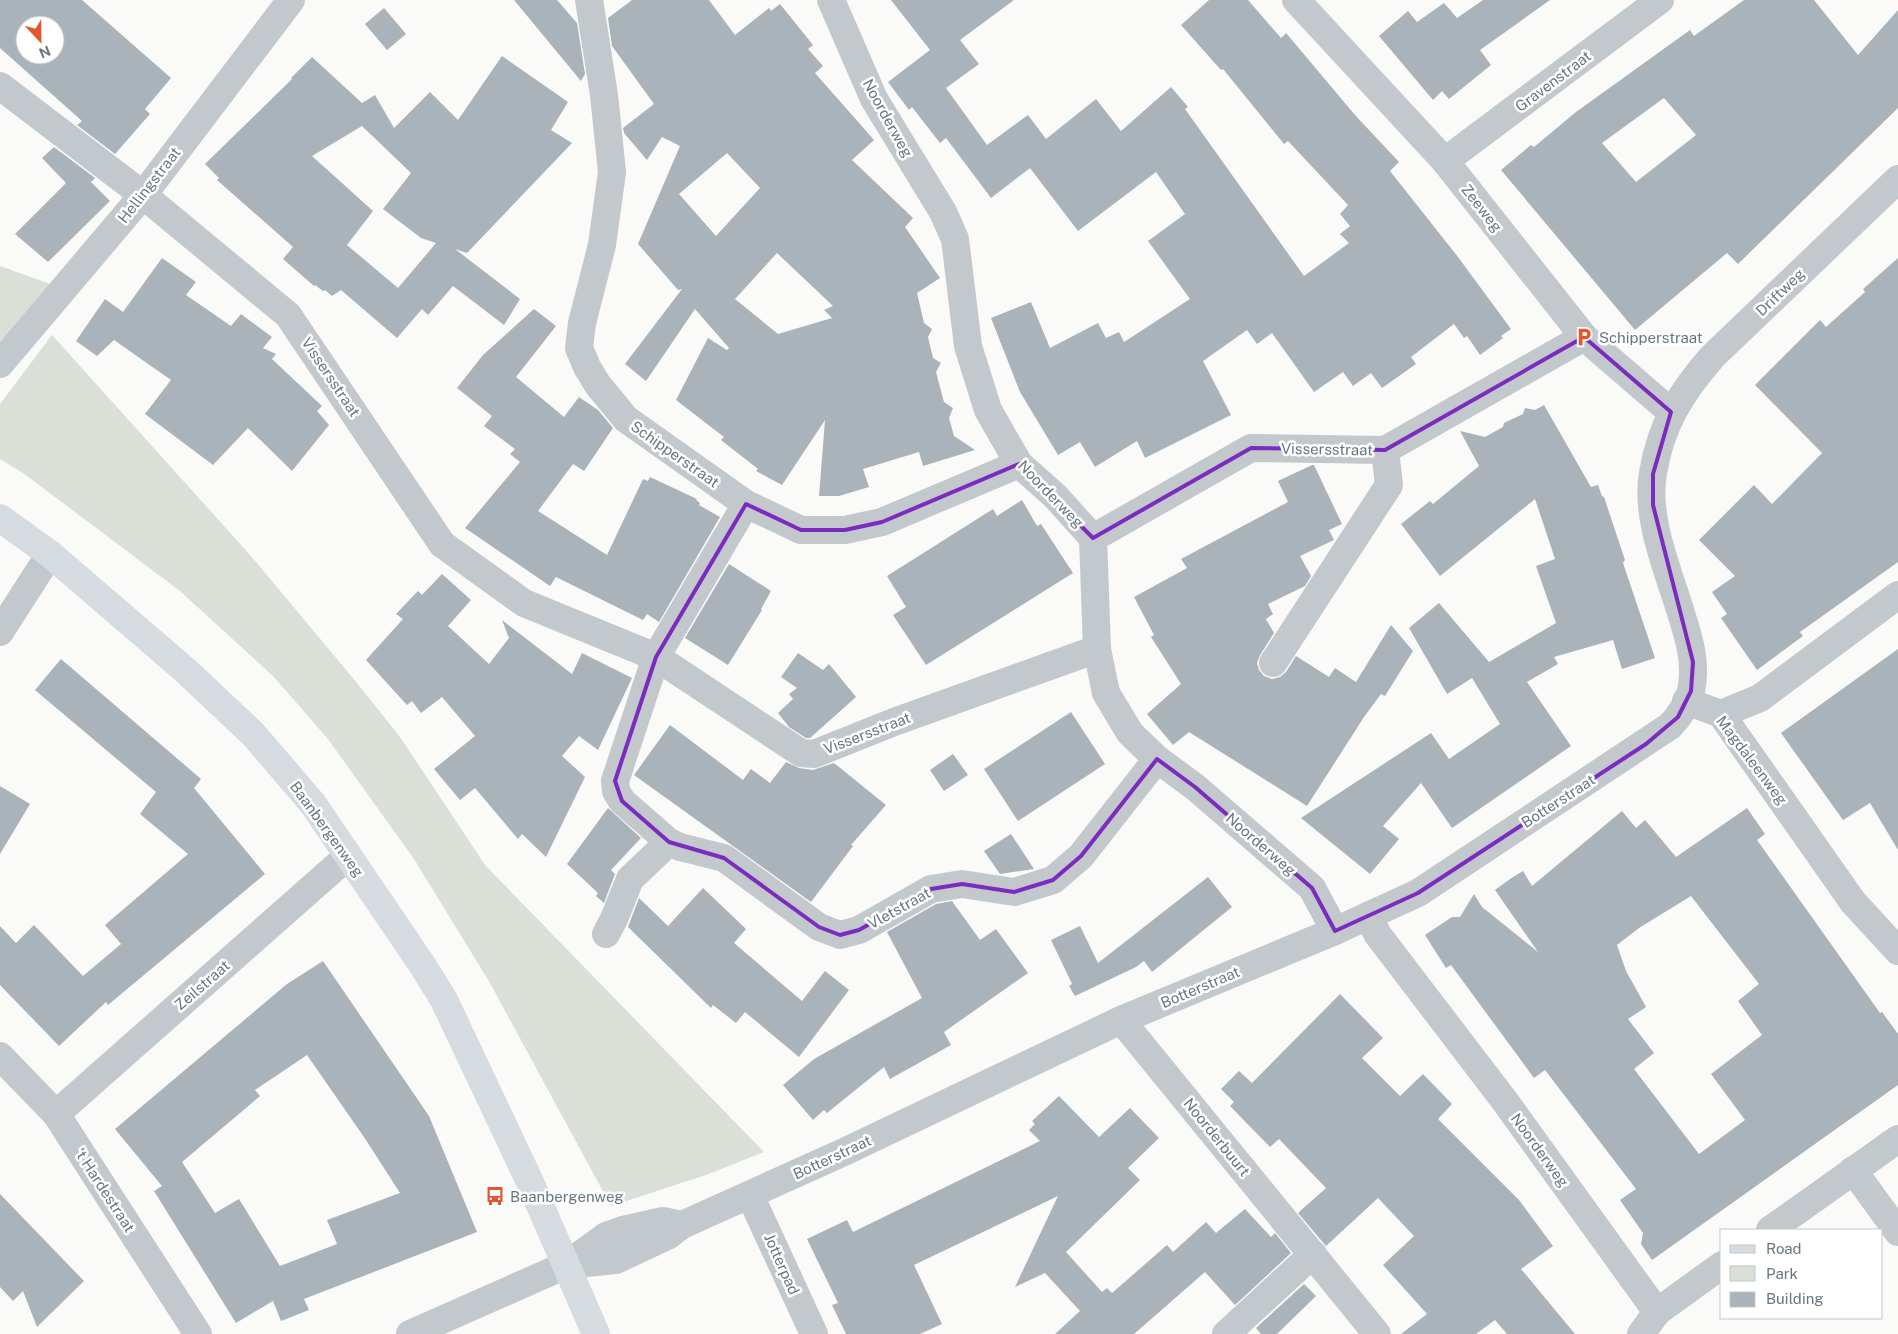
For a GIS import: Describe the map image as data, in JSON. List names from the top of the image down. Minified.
{"streets":{"main road":["Baanbergenweg"],"street":["Gravenstraat","Noorderweg","Hellingstraat","Zeeweg","Driftweg","Vissersstraat","Schipperstraat","Magdaleenweg","Botterstraat","Vletstraat","Zeilstraat","Noorderbuurt","'t Hardestraat","Jotterpad"]},"crossings":[["Gravenstraat","Zeeweg"],["Noorderweg","Vissersstraat"],["Noorderweg","Schipperstraat"],["Noorderweg","Botterstraat"],["Noorderweg","Vletstraat"],["Hellingstraat","Vissersstraat"],["Zeeweg","Driftweg"],["Zeeweg","Vissersstraat"],["Vissersstraat","Vletstraat"],["Magdaleenweg","Botterstraat"],["Botterstraat","Baanbergenweg"],["Botterstraat","Noorderbuurt"],["Botterstraat","Jotterpad"],["Baanbergenweg","Zeilstraat"],["Zeilstraat","'t Hardestraat"]],"places":{"parking":["Schipperstraat"],"bus stop":["Baanbergenweg"]},"legend":["Road","Park","Building"],"north":"bottom"}
